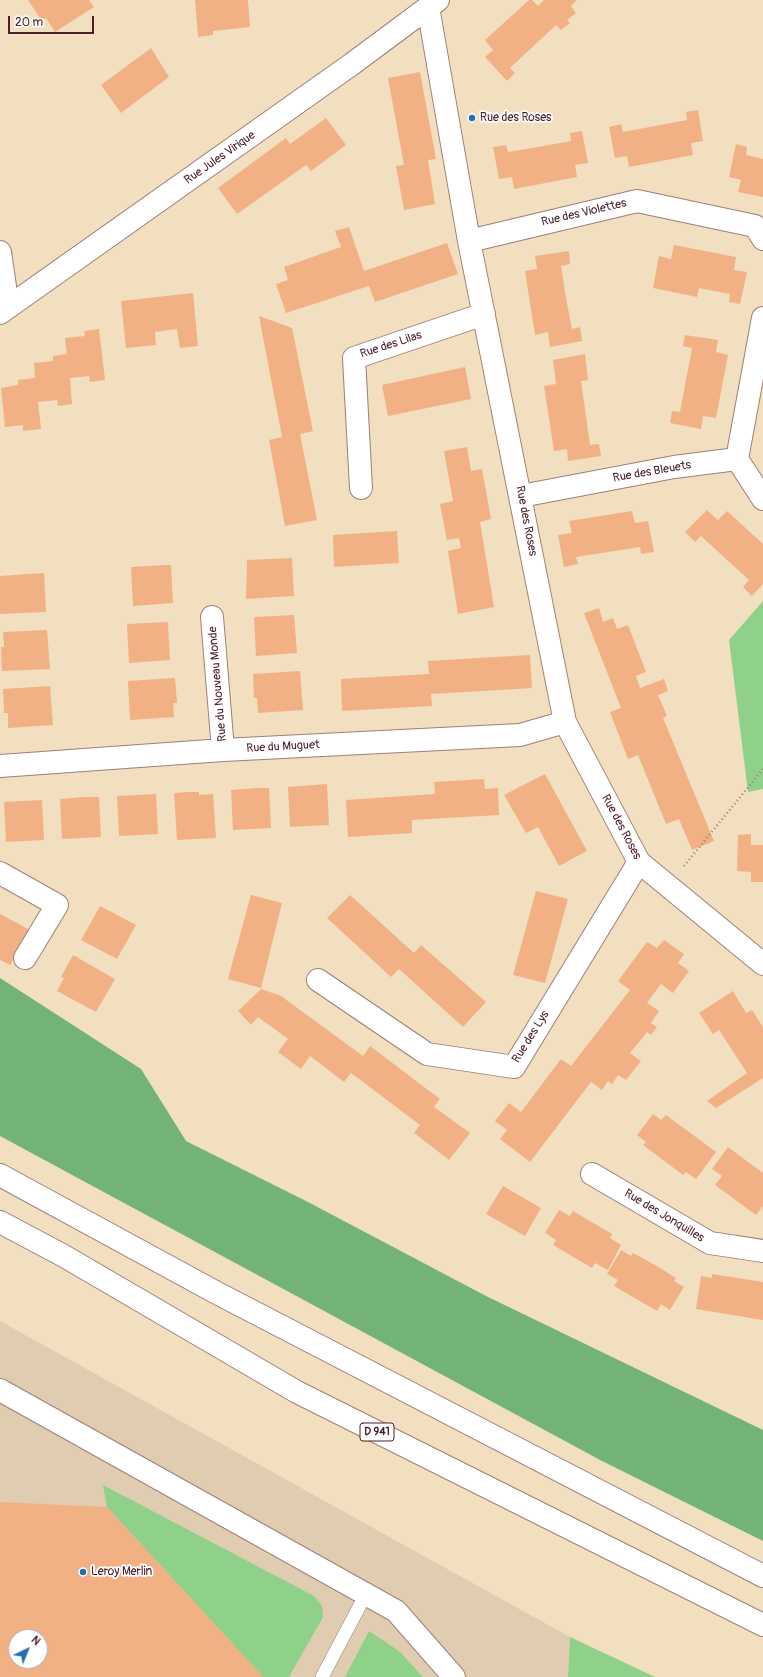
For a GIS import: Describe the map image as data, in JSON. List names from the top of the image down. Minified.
{"streets":{"main road":["Rue Jules Virique","Rue des Violettes","Rue des Lilas","Rue des Bleuets","Rue des Roses","Rue du Nouveau Monde","Rue du Muguet","Rue des Lys","Rue des Jonquilles","D 941"]},"crossings":[["Rue Jules Virique","Rue des Roses"],["Rue des Violettes","Rue des Roses"],["Rue des Lilas","Rue des Roses"],["Rue des Bleuets","Rue des Roses"],["Rue des Roses","Rue du Muguet"],["Rue des Roses","Rue des Lys"],["Rue du Nouveau Monde","Rue du Muguet"]],"places":["Rue des Roses","Leroy Merlin"],"scale_bar":"20 m","north":"top right"}
